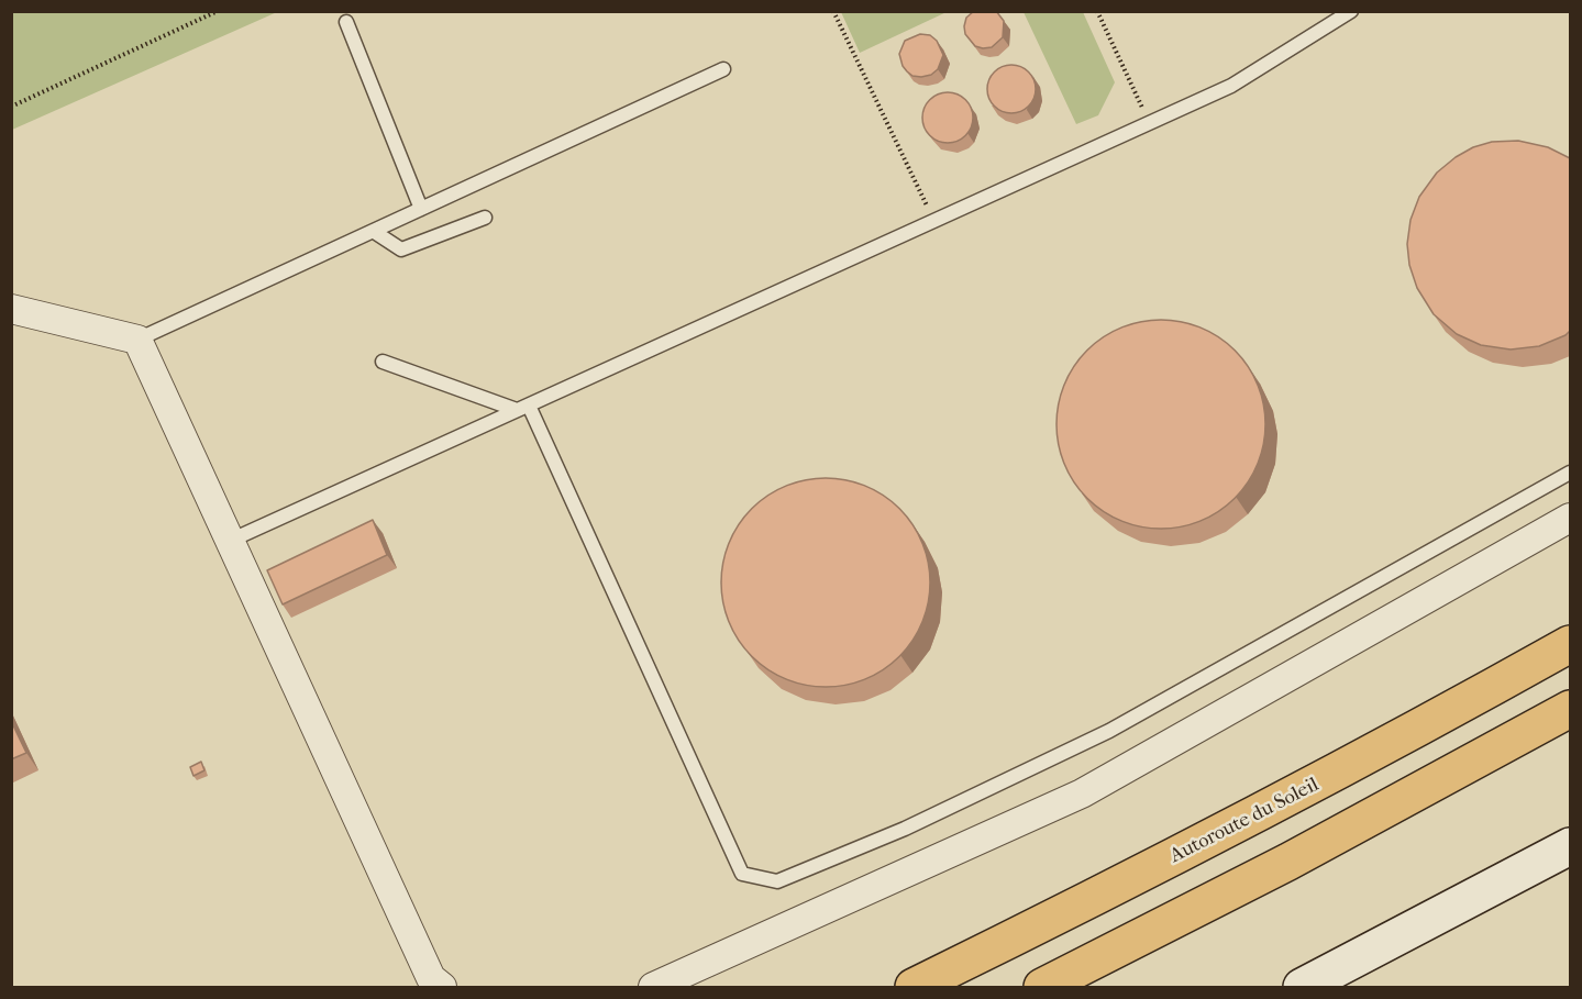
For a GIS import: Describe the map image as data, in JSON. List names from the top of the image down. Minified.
{"streets":{"highway":["Autoroute du Soleil"]}}
